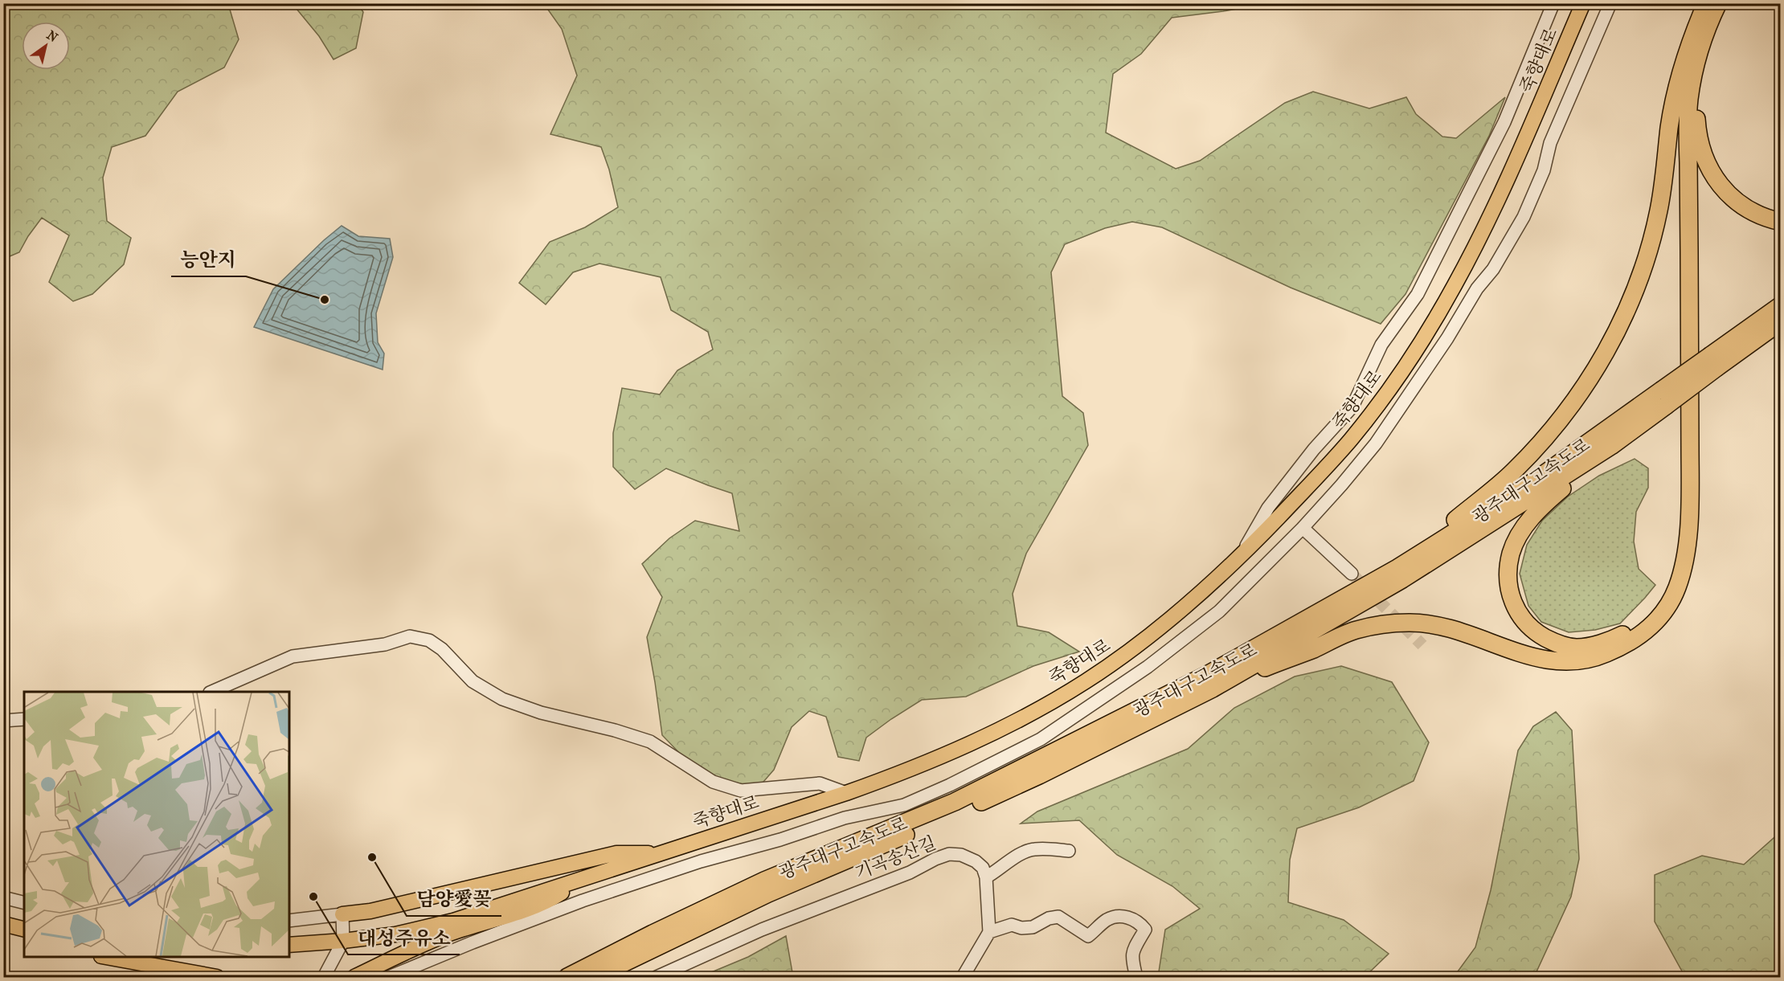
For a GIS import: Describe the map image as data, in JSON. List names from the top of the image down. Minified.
{"streets":{"highway":["광주대구고속도로"],"main road":["죽향대로"],"street":["기곡송산길"]},"places":["능안지","담양愛꽂","대성주유소"],"north":"top right"}
